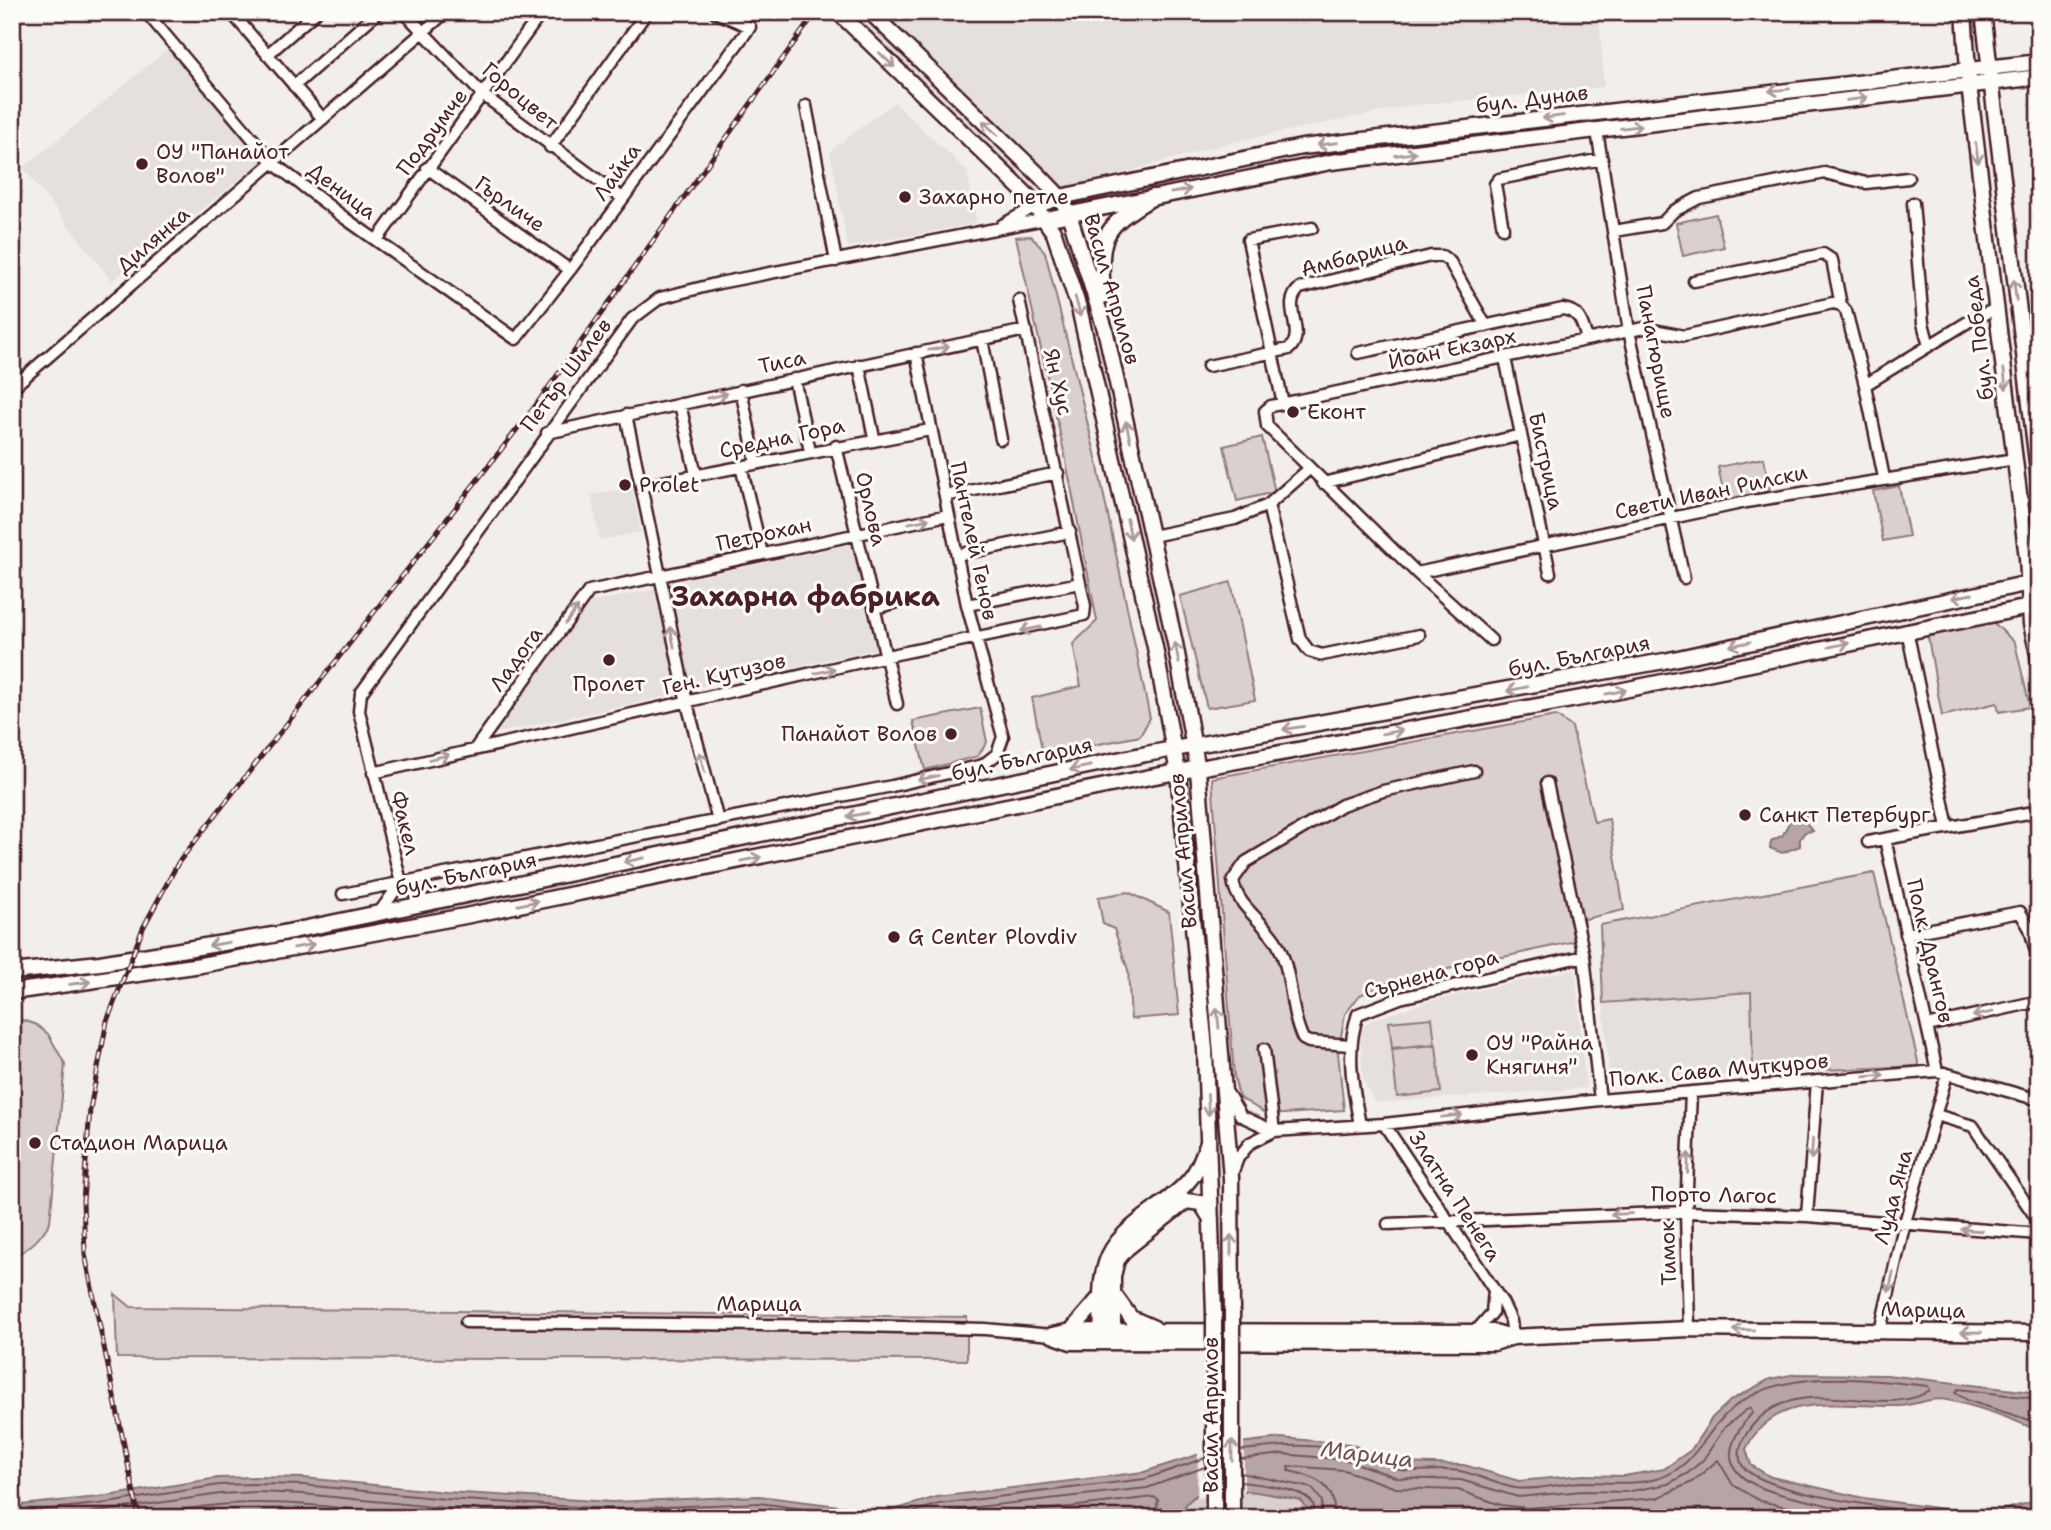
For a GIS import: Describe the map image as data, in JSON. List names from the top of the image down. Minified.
{"streets":{"main road":["бул. Дунав","Васил Априлов","бул. Победа","бул. България","Марица"],"street":["Гороцвет","Подрумче","Лайка","Деница","Гърличе","Дилянка","Амбарица","Йоан Екзарх","Панагюрище","Тиса","Петър Шилев","Ян Хус","Средна Гора","Бистрица","Свети Иван Рилски","Орлова","Петрохан","Пантелей Генов","Ладога","Ген. Кутузов","Факел","Полк. Дрангов","Сърнена гора","Полк. Сава Муткуров","Порто Лагос","Златна Пенега","Луда Яна","Тимок"]},"crossings":[["Гороцвет","Подрумче"],["Гороцвет","Лайка"],["Гороцвет","Дилянка"],["бул. Дунав","Васил Априлов"],["бул. Дунав","бул. Победа"],["бул. Дунав","Панагюрище"],["бул. Дунав","Петър Шилев"],["Подрумче","Деница"],["Подрумче","Гърличе"],["Лайка","Деница"],["Лайка","Гърличе"],["Деница","Дилянка"],["Васил Априлов","Петър Шилев"],["Васил Априлов","бул. България"],["бул. Победа","Свети Иван Рилски"],["бул. Победа","бул. България"],["Йоан Екзарх","Панагюрище"],["Йоан Екзарх","Бистрица"],["Панагюрище","Свети Иван Рилски"],["Тиса","Петър Шилев"],["Тиса","Ян Хус"],["Тиса","Пантелей Генов"],["Петър Шилев","Ген. Кутузов"],["Петър Шилев","Факел"],["Ян Хус","Ген. Кутузов"],["Средна Гора","Орлова"],["Средна Гора","Пантелей Генов"],["Бистрица","Свети Иван Рилски"],["Орлова","Петрохан"],["Орлова","Ген. Кутузов"],["Петрохан","Пантелей Генов"],["Петрохан","Ладога"],["Пантелей Генов","бул. България"],["Пантелей Генов","Ген. Кутузов"],["бул. България","Факел"],["Ладога","Ген. Кутузов"],["Ген. Кутузов","Факел"],["Полк. Дрангов","Полк. Сава Муткуров"],["Полк. Дрангов","Луда Яна"],["Сърнена гора","Полк. Сава Муткуров"],["Полк. Сава Муткуров","Златна Пенега"],["Полк. Сава Муткуров","Луда Яна"],["Полк. Сава Муткуров","Тимок"],["Порто Лагос","Златна Пенега"],["Порто Лагос","Луда Яна"],["Порто Лагос","Тимок"],["Златна Пенега","Марица"],["Луда Яна","Марица"],["Тимок","Марица"]],"one_way":["Ладога","Полк. Сава Муткуров","Порто Лагос","Луда Яна","Тимок"],"districts":["Захарна фабрика"],"water":["Марица"],"places":["ОУ \"Панайот Волов\"","Захарно петле","Еконт","Prolet","Пролет","Панайот Волов","Санкт Петербург","G Center Plovdiv","ОУ \"Райна Княгиня\"","Стадион Марица"]}
